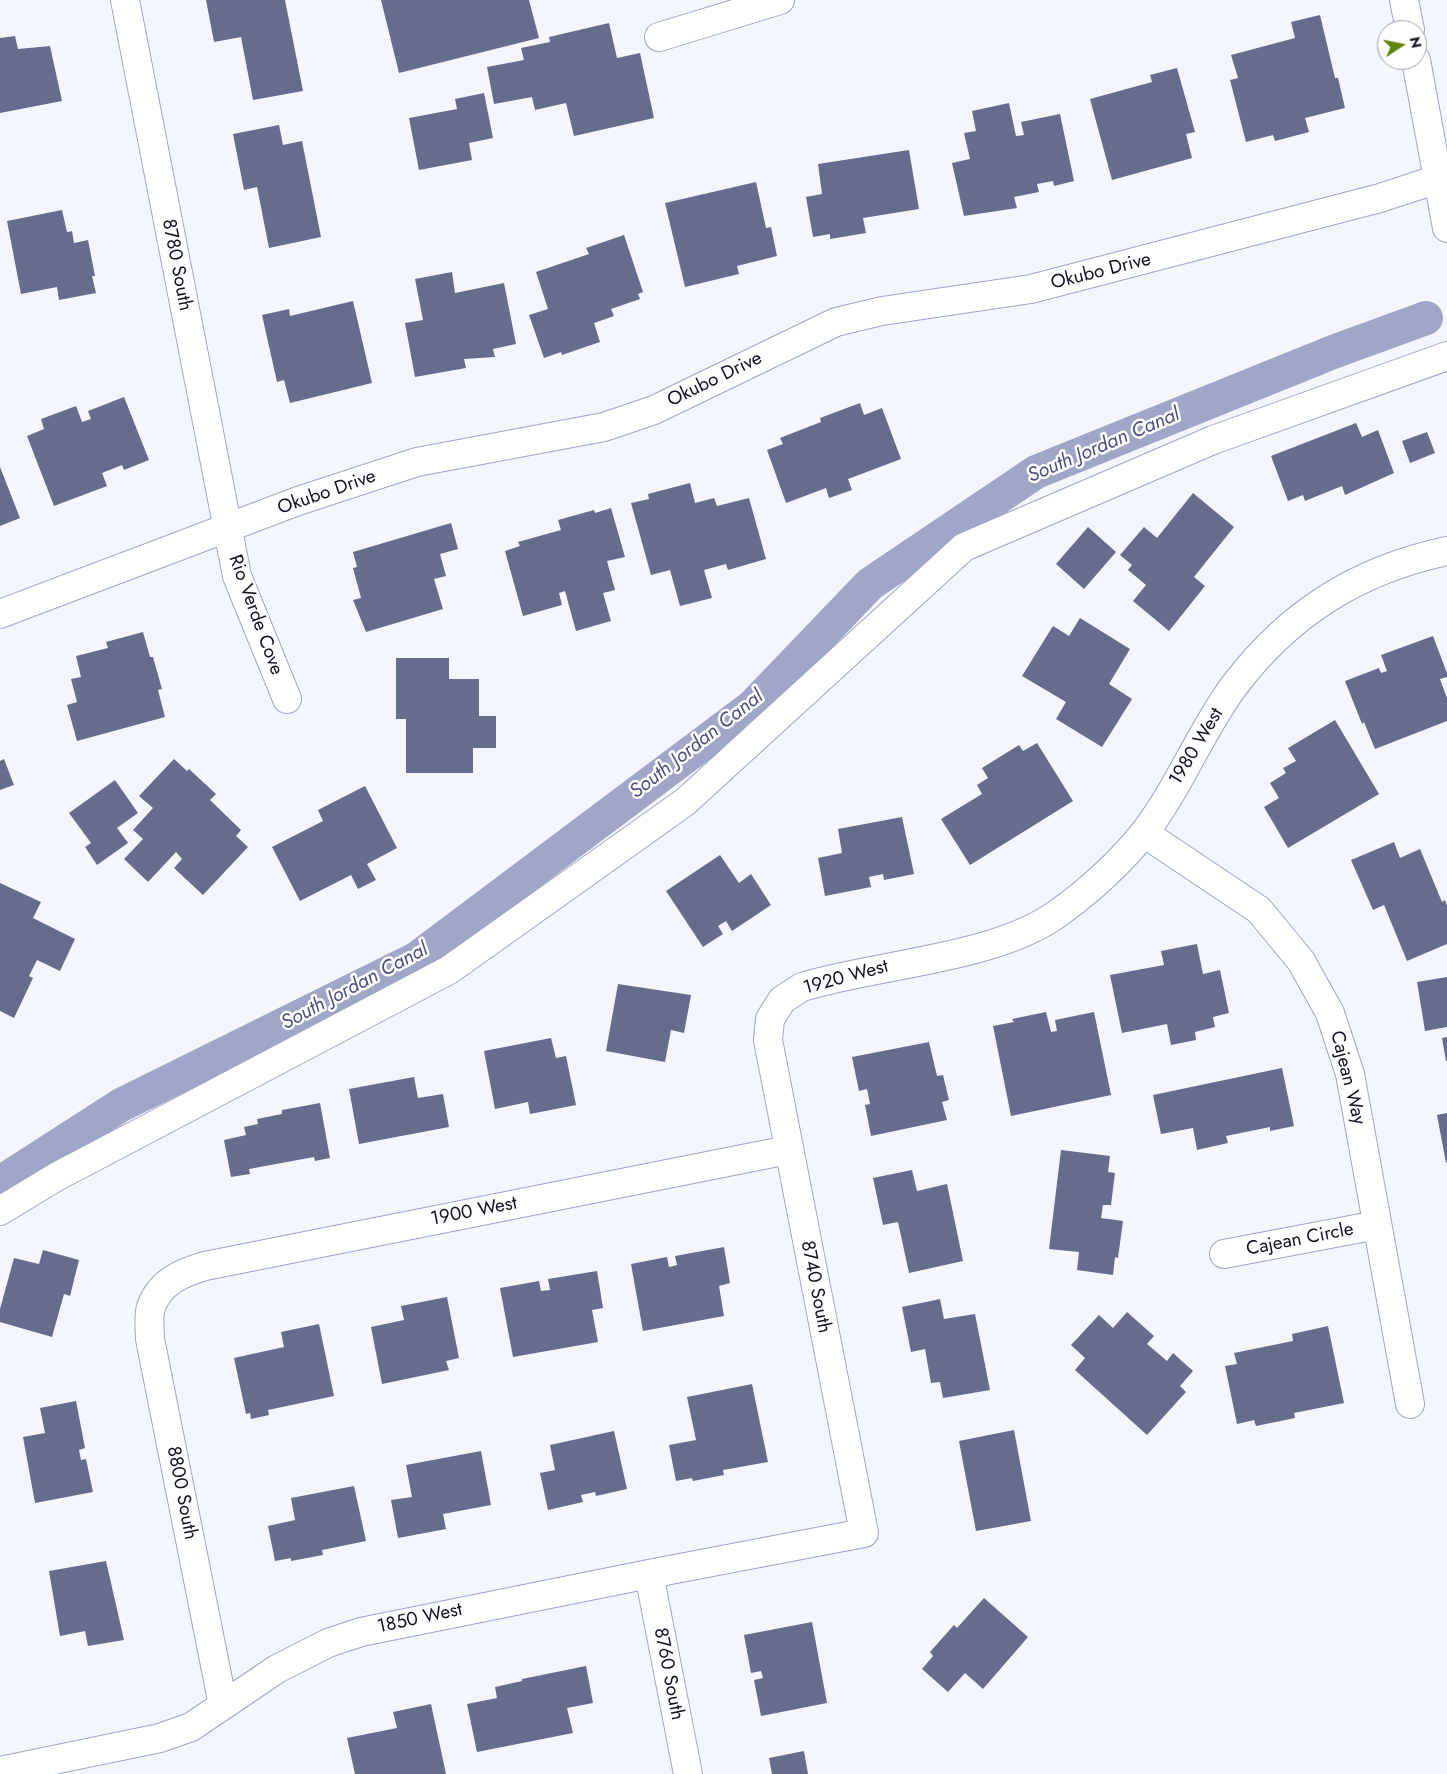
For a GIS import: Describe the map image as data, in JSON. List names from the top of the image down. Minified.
{"streets":{"street":["8780 South","Okubo Drive","Rio Verde Cove","1980 West","1920 West","Cajean Way","1900 West","Cajean Circle","8740 South","8800 South","1850 West","8760 South"]},"crossings":[["8780 South","Okubo Drive"],["8780 South","Rio Verde Cove"],["Okubo Drive","Rio Verde Cove"],["1980 West","1920 West"],["1980 West","Cajean Way"],["1920 West","8740 South"],["Cajean Way","Cajean Circle"],["1900 West","8740 South"],["1900 West","8800 South"],["8740 South","1850 West"],["8800 South","1850 West"],["1850 West","8760 South"]],"water":["South Jordan Canal"],"north":"right"}
